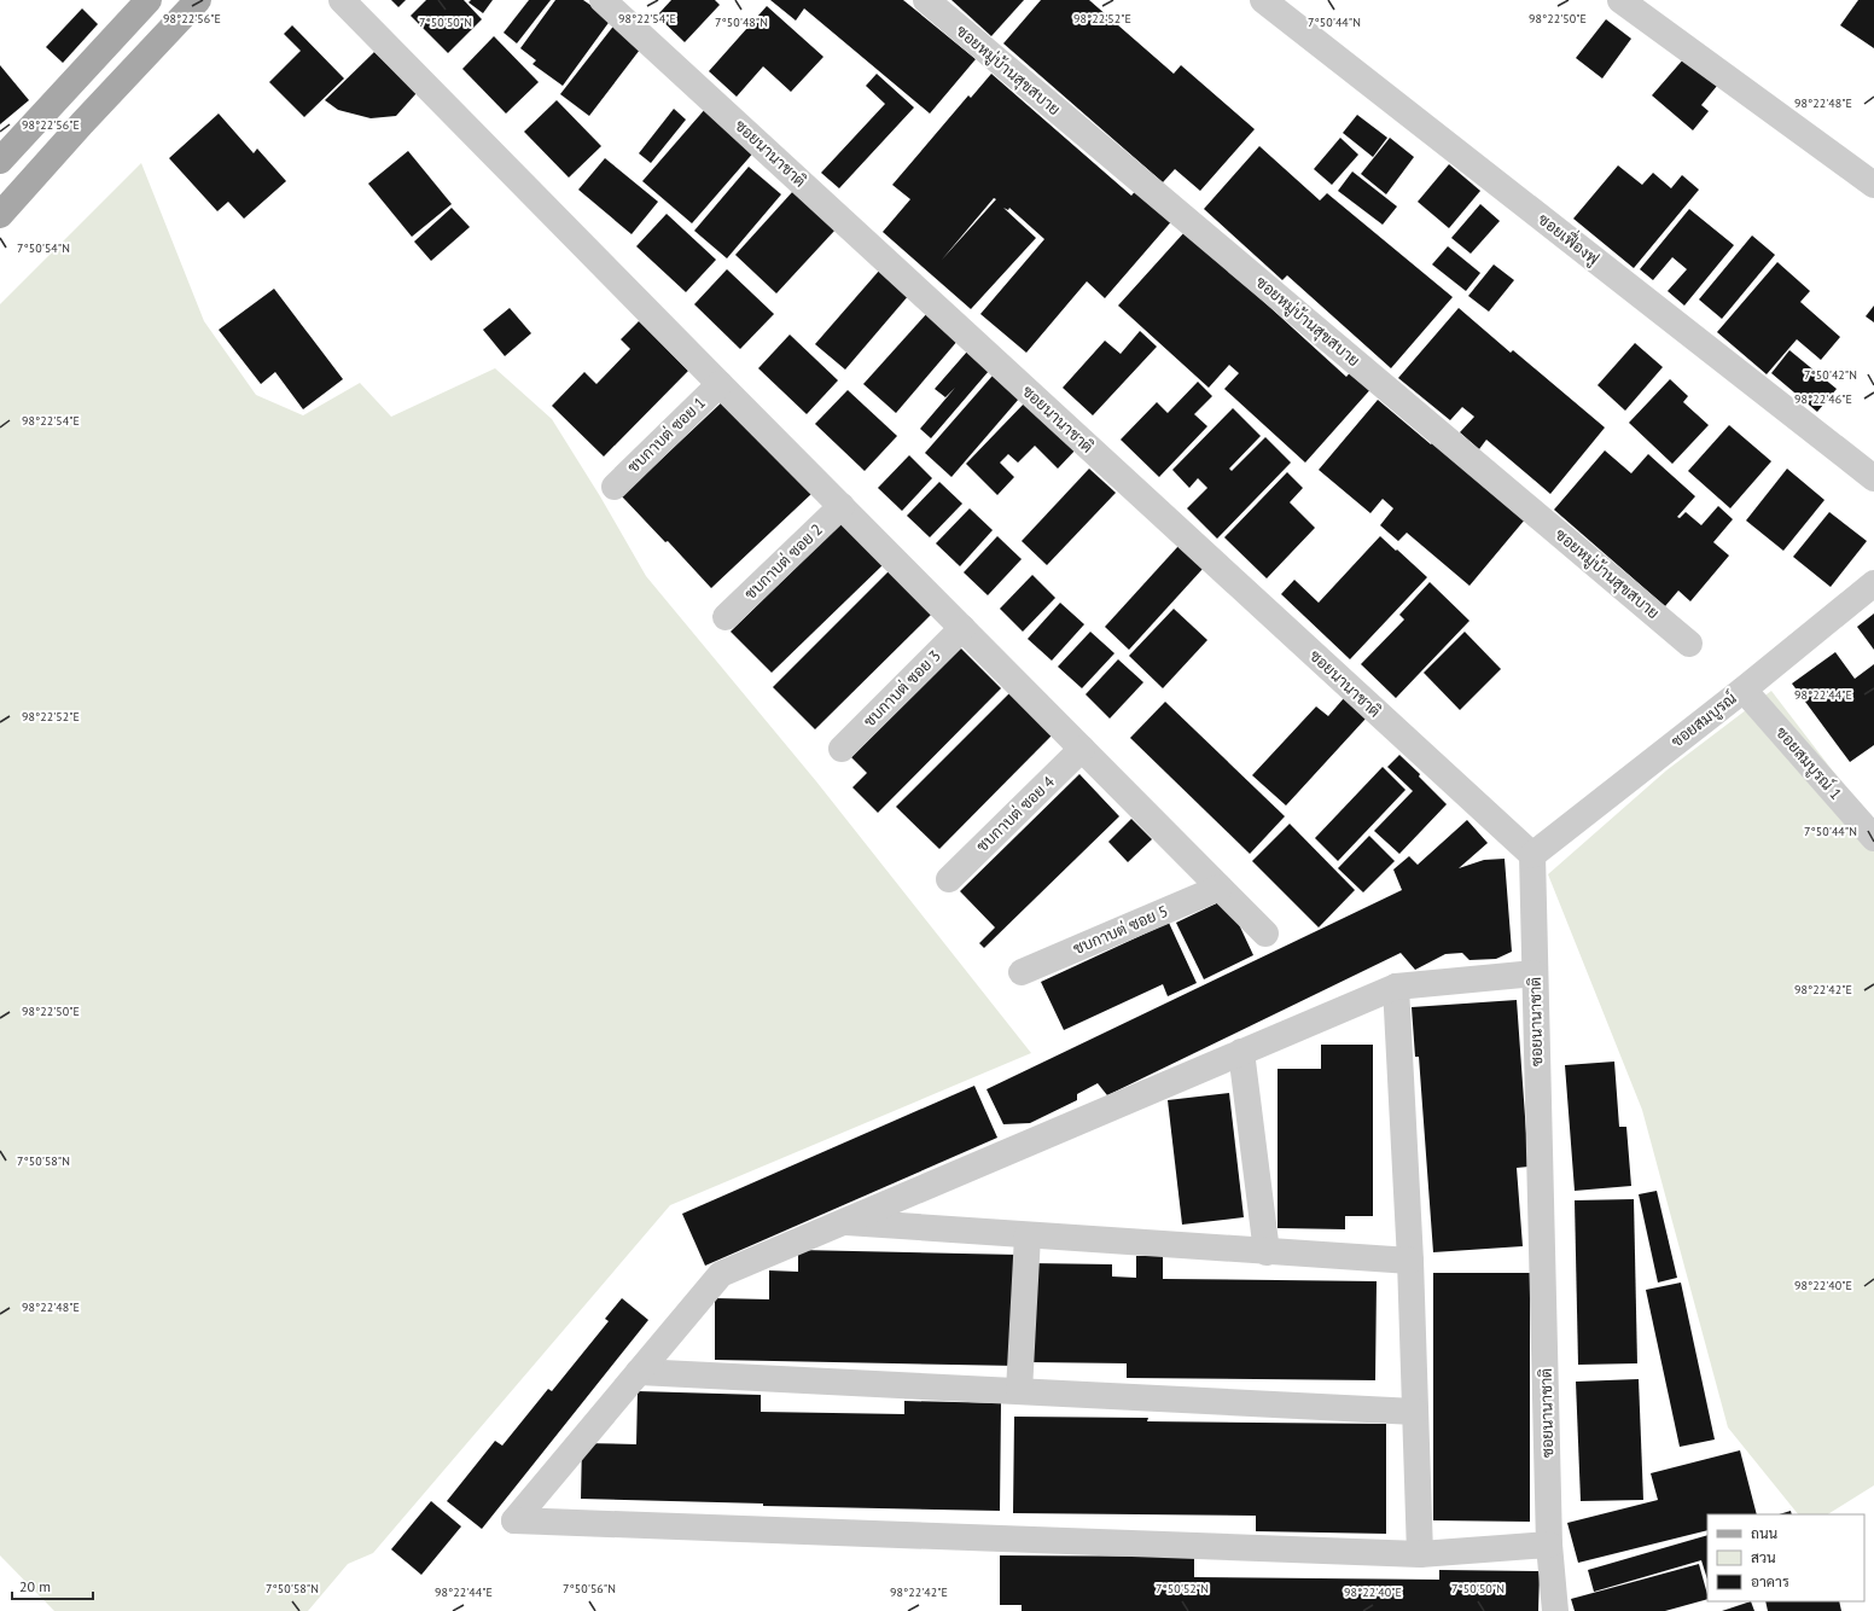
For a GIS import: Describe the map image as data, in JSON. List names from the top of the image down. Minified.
{"streets":{"street":["ซอยหมู่บ้านสุขสบาย","ซอยนานาชาติ","ซอยเฟื่องฟู","ชบกาบต่ ซอย 1","ชบกาบต่ ซอย 2","ชบกาบต่ ซอย 3","ซอยสมบูรณ์","ซอยสมบูรณ์ 1","ชบกาบต่ ซอย 4","ชบกาบต่ ซอย 5"]},"crossings":[["ซอยนานาชาติ","ซอยสมบูรณ์"],["ซอยสมบูรณ์","ซอยสมบูรณ์ 1"]],"legend":["ถนน","สวน","อาคาร"],"scale_bar":"20 m","coordinates":["98°22'56\"E","98°22'54\"E","98°22'52\"E","98°22'50\"E","7°50'50\"N","7°50'48\"N","7°50'44\"N","98°22'48\"E","7°50'54\"N","7°50'42\"N","98°22'46\"E","98°22'44\"E","98°22'42\"E","7°50'58\"N","98°22'40\"E","7°50'56\"N","7°50'52\"N"]}
